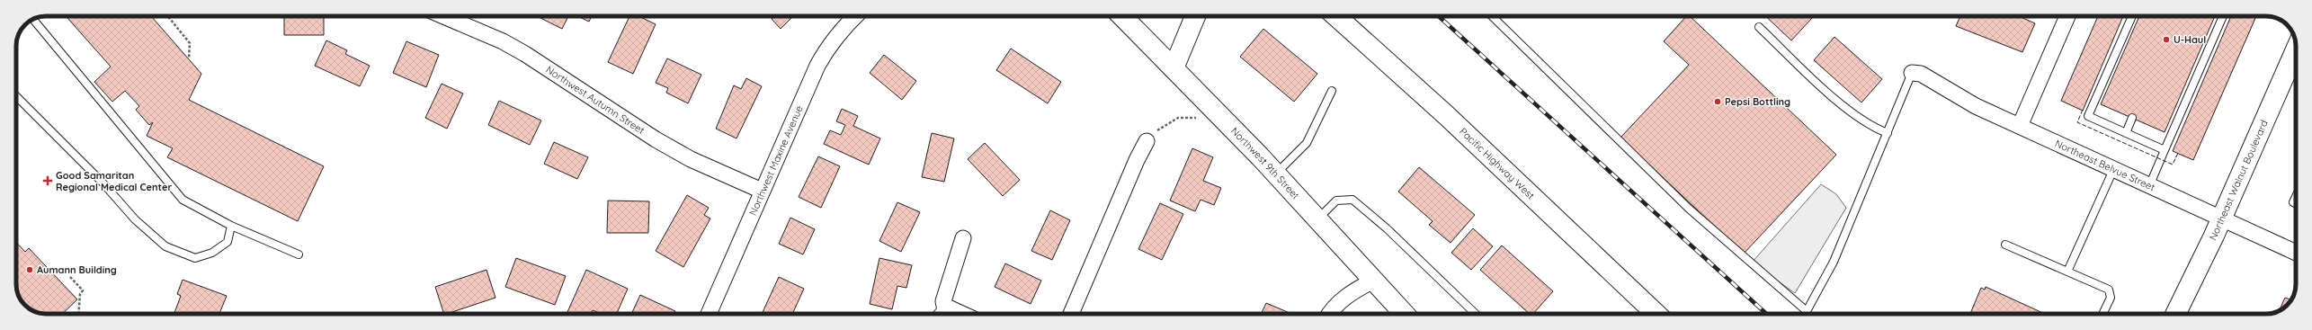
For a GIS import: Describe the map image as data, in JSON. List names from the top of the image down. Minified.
{"streets":{"main road":["Northwest 9th Street","Pacific Highway West","Northeast Walnut Boulevard"],"street":["Northwest Autumn Street","Northwest Maxine Avenue","Northeast Belvue Street"]},"crossings":[["Northwest Autumn Street","Northwest Maxine Avenue"],["Northeast Belvue Street","Northeast Walnut Boulevard"]],"places":{"other":["U-Haul","Pepsi Bottling","Aumann Building"],"health":["Good Samaritan Regional Medical Center"]}}
